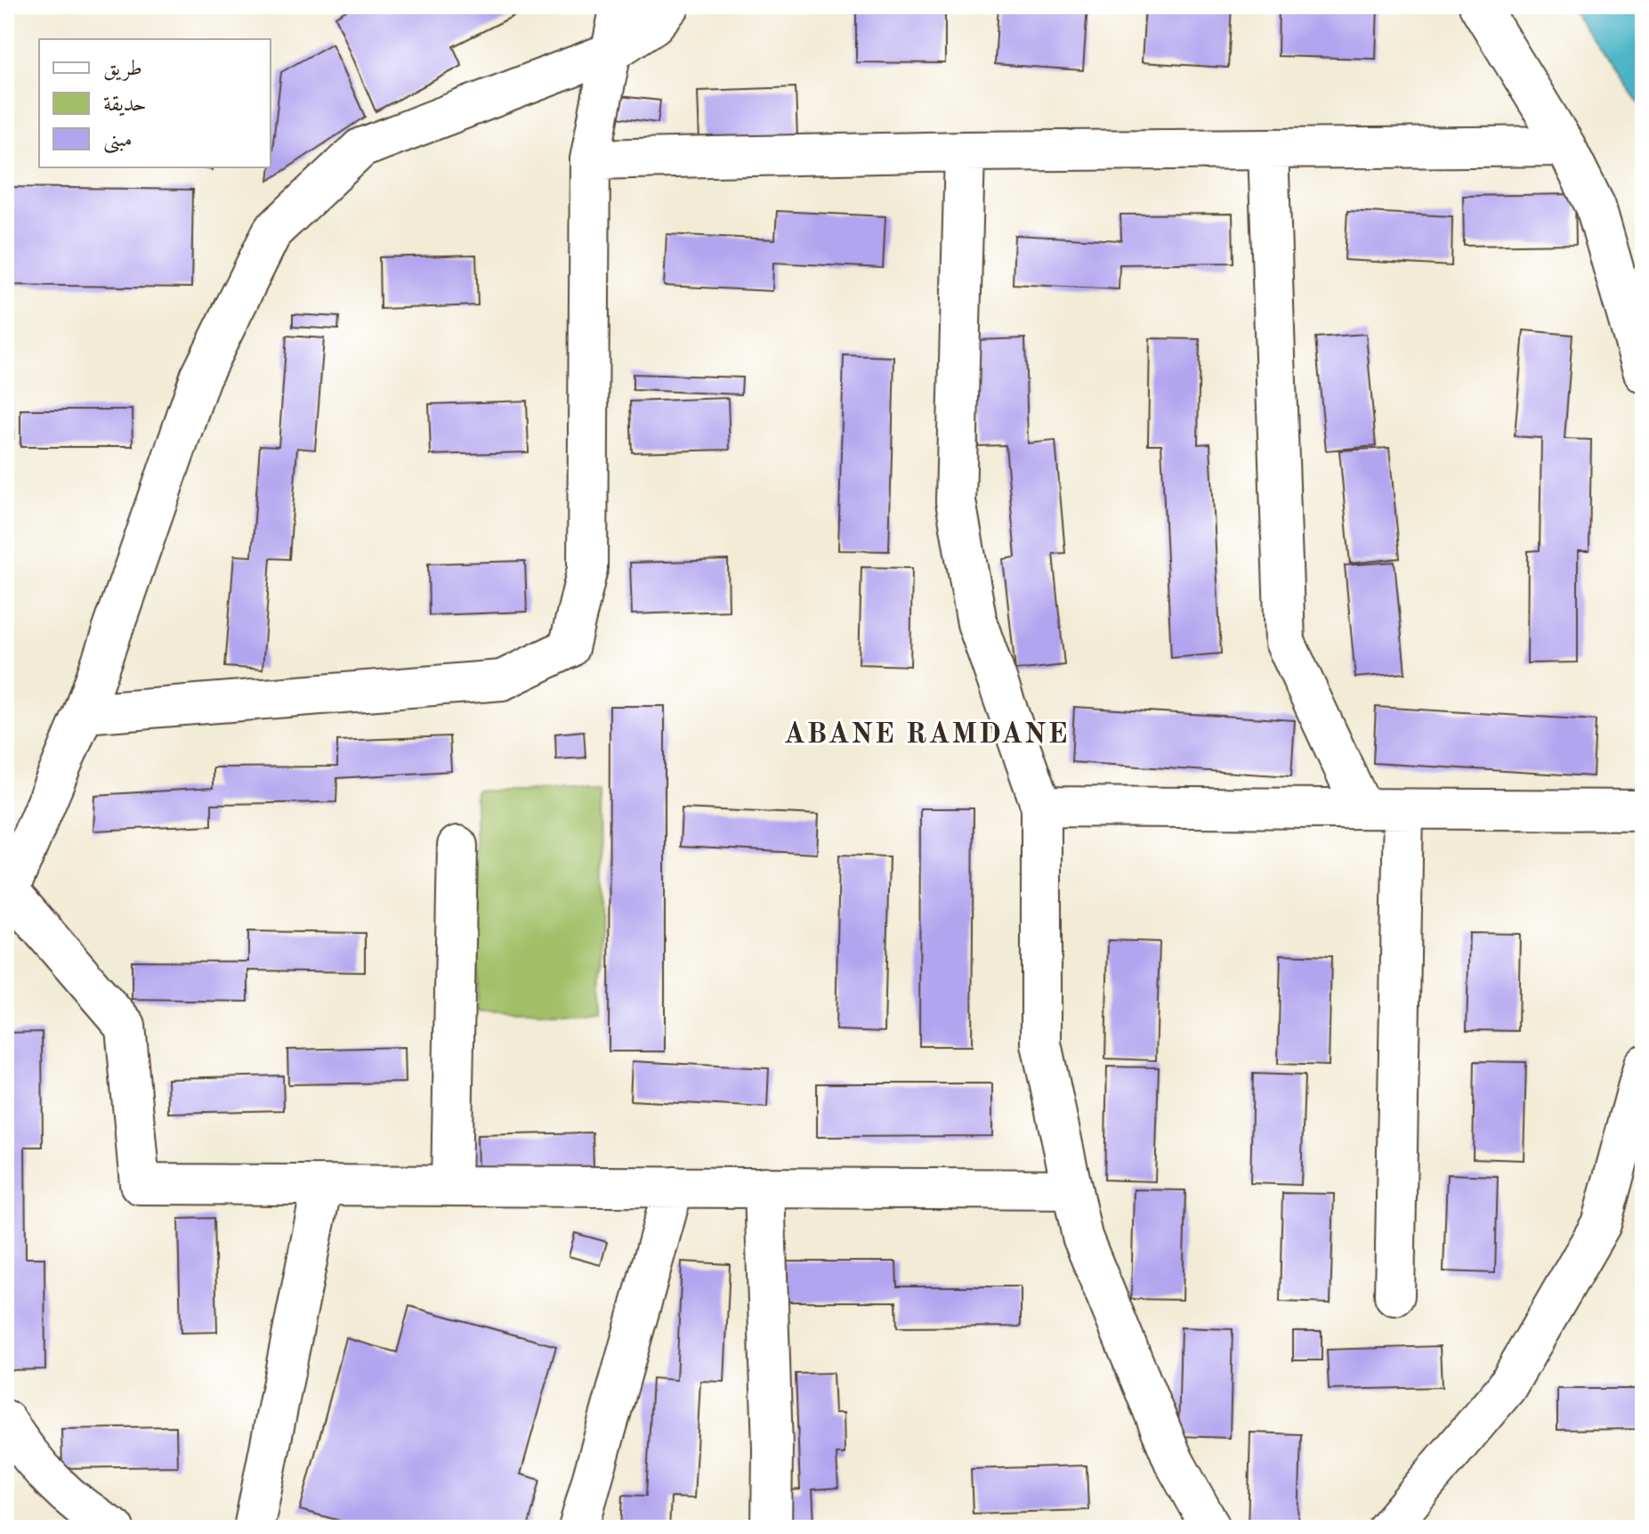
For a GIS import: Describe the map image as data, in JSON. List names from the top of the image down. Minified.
{"districts":["ABANE RAMDANE"],"legend":["طريق","حديقة","مبنى"]}
